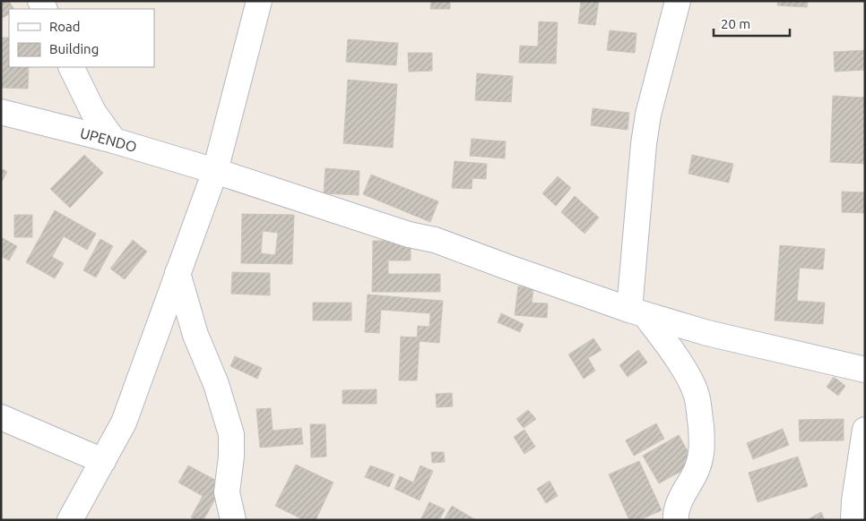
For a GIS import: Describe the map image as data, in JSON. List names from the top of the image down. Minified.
{"streets":{"street":["UPENDO"]},"legend":["Road","Building"],"scale_bar":"20 m"}
